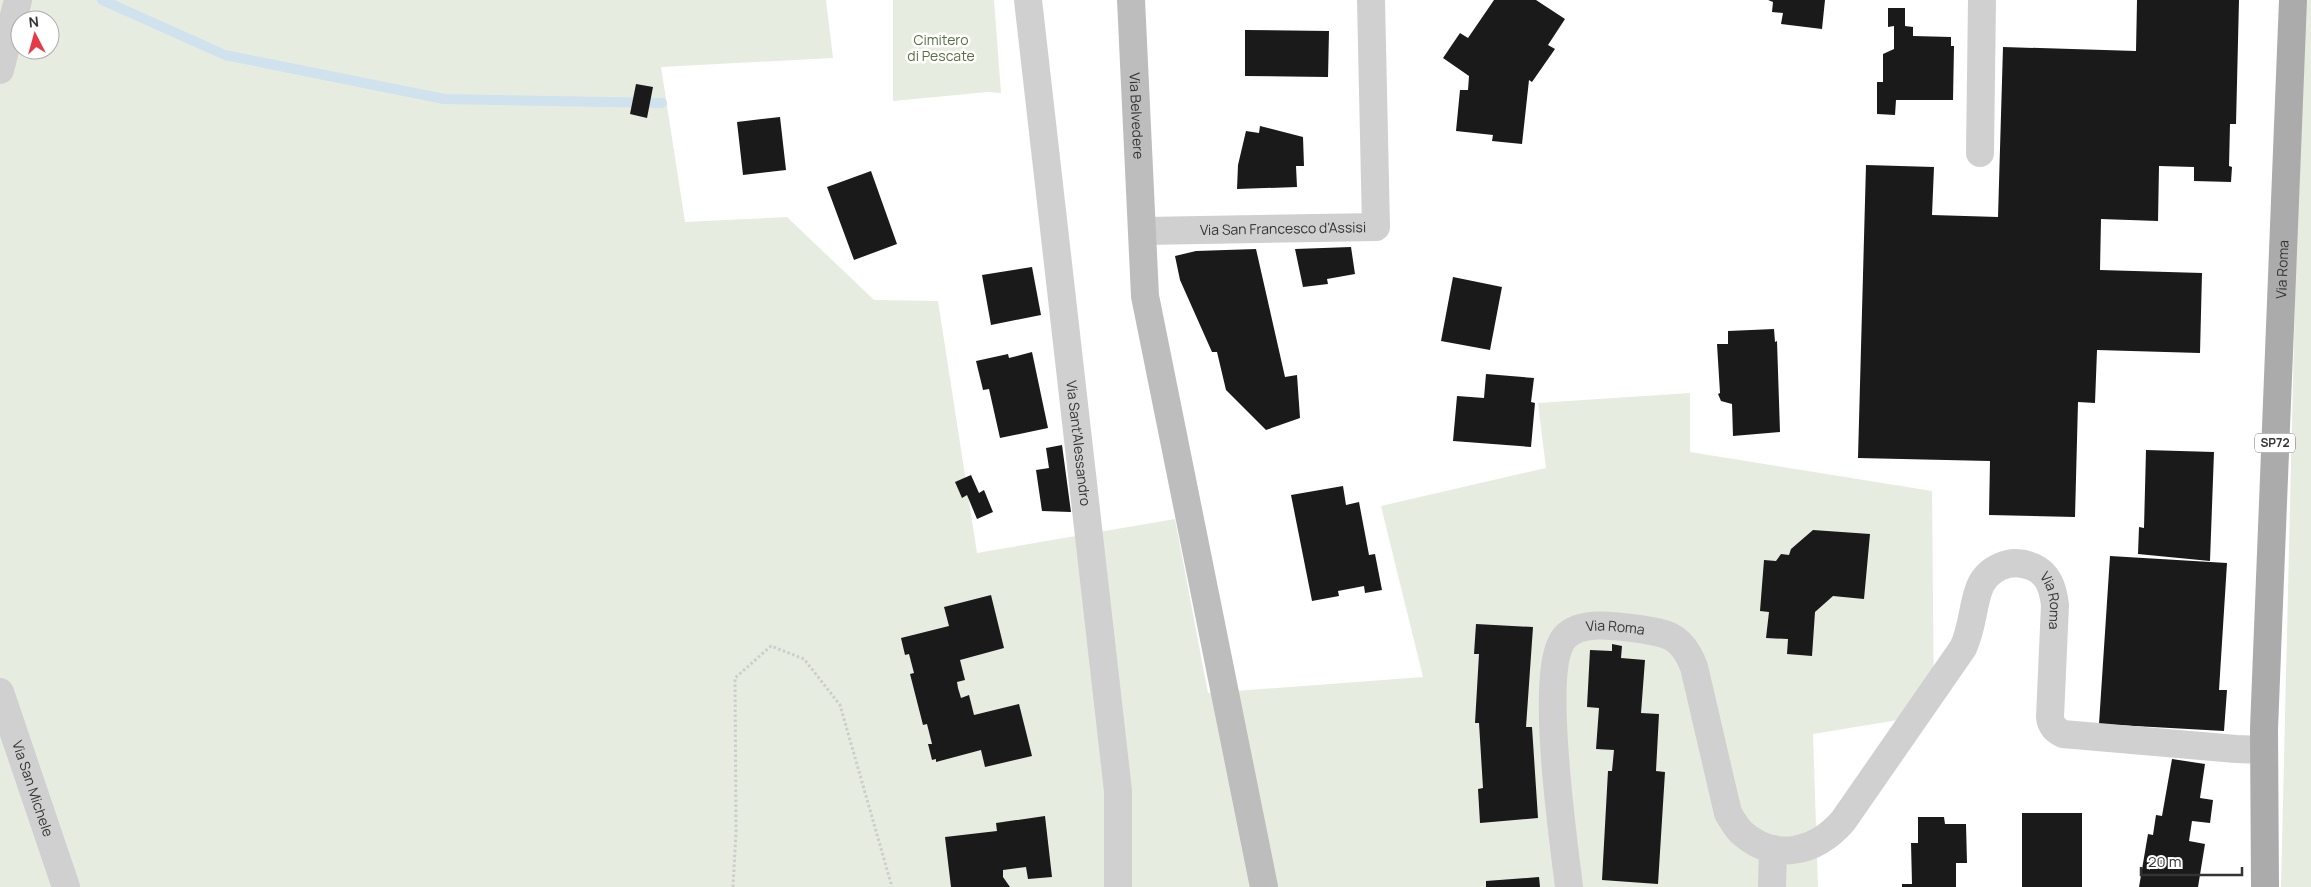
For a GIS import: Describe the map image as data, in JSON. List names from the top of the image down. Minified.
{"streets":{"main road":["Via Belvedere","Via Roma","SP72"],"street":["Via San Francesco d'Assisi","Via Sant'Alessandro","Via San Michele"]},"crossings":[["Via Belvedere","Via San Francesco d'Assisi"]],"parks":["Cimitero di Pescate"],"scale_bar":"20 m","north":"top"}
